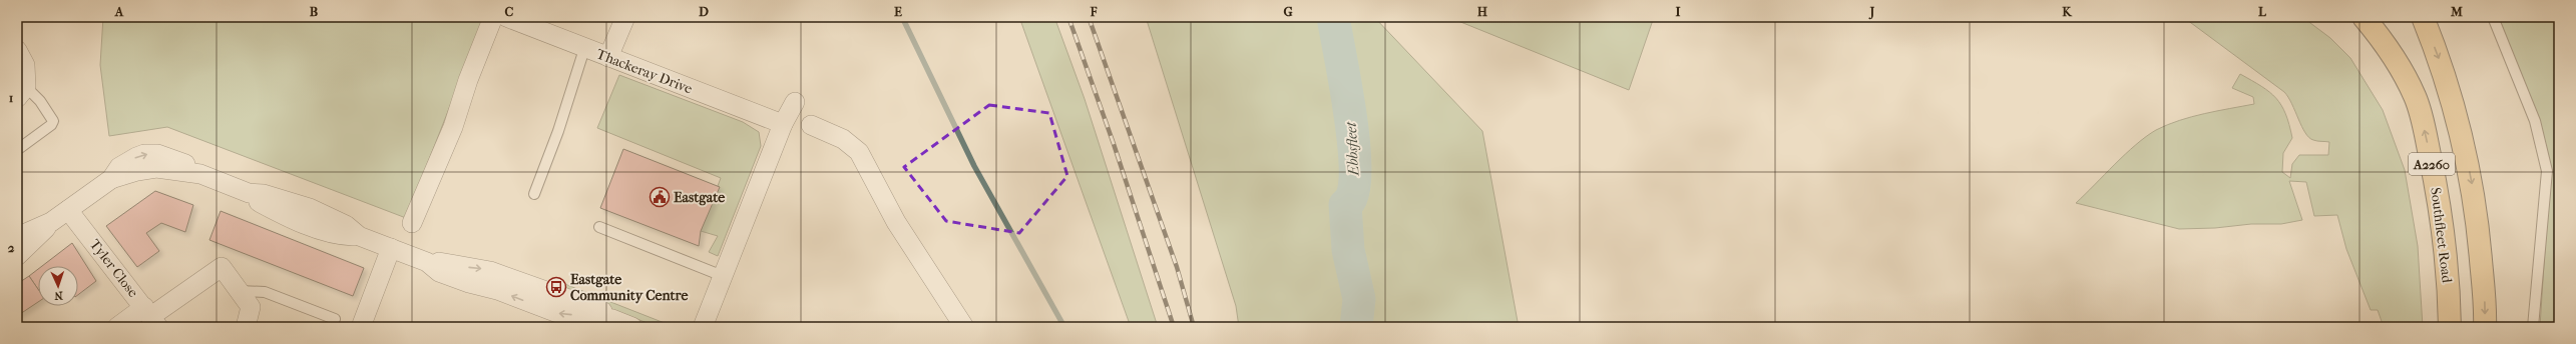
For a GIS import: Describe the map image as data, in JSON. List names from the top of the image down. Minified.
{"streets":{"main road":["A2260","Southfleet Road"],"street":["Thackeray Drive","Tyler Close"]},"water":["Ebbsfleet"],"places":{"public building":["Eastgate"],"bus stop":["Eastgate Community Centre"]},"north":"bottom","grid":{"columns":["A","B","C","D","E","F","G","H","I","J","K","L","M"],"rows":["1","2"]}}
